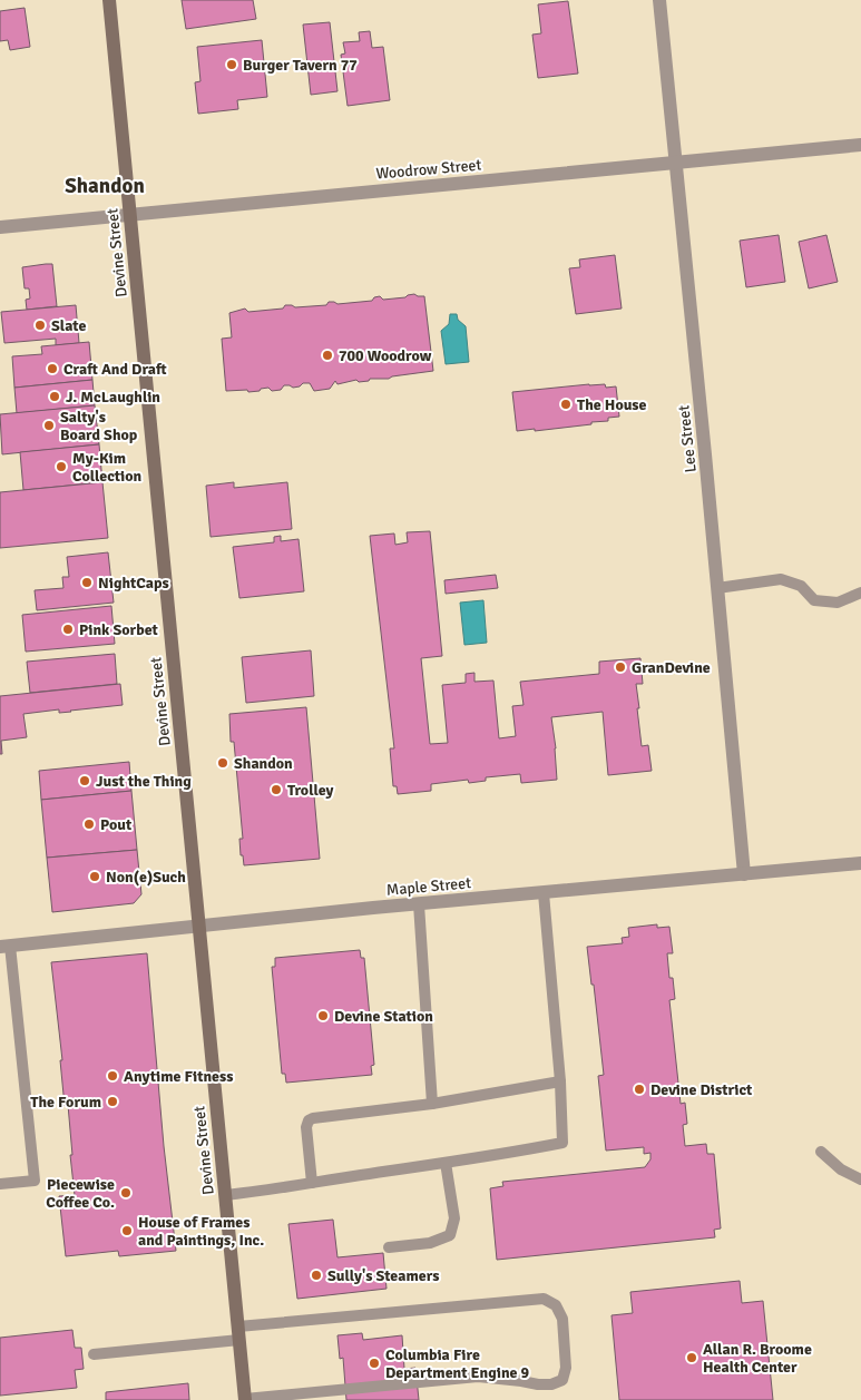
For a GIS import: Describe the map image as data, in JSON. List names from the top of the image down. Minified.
{"streets":{"main road":["Devine Street"],"street":["Woodrow Street","Lee Street","Maple Street"]},"crossings":[["Woodrow Street","Devine Street"],["Woodrow Street","Lee Street"],["Devine Street","Maple Street"],["Lee Street","Maple Street"]],"districts":["Shandon"],"places":["Burger Tavern 77","Slate","700 Woodrow","Craft And Draft","J. McLaughlin","The House","Salty's Board Shop","My-Kim Collection","NightCaps","Pink Sorbet","GranDevine","Shandon","Just the Thing","Trolley","Pout","Non(e)Such","Devine Station","Anytime Fitness","Devine District","The Forum","Piecewise Coffee Co.","House of Frames and Paintings, Inc.","Sully's Steamers","Allan R. Broome Health Center","Columbia Fire Department Engine 9"]}
